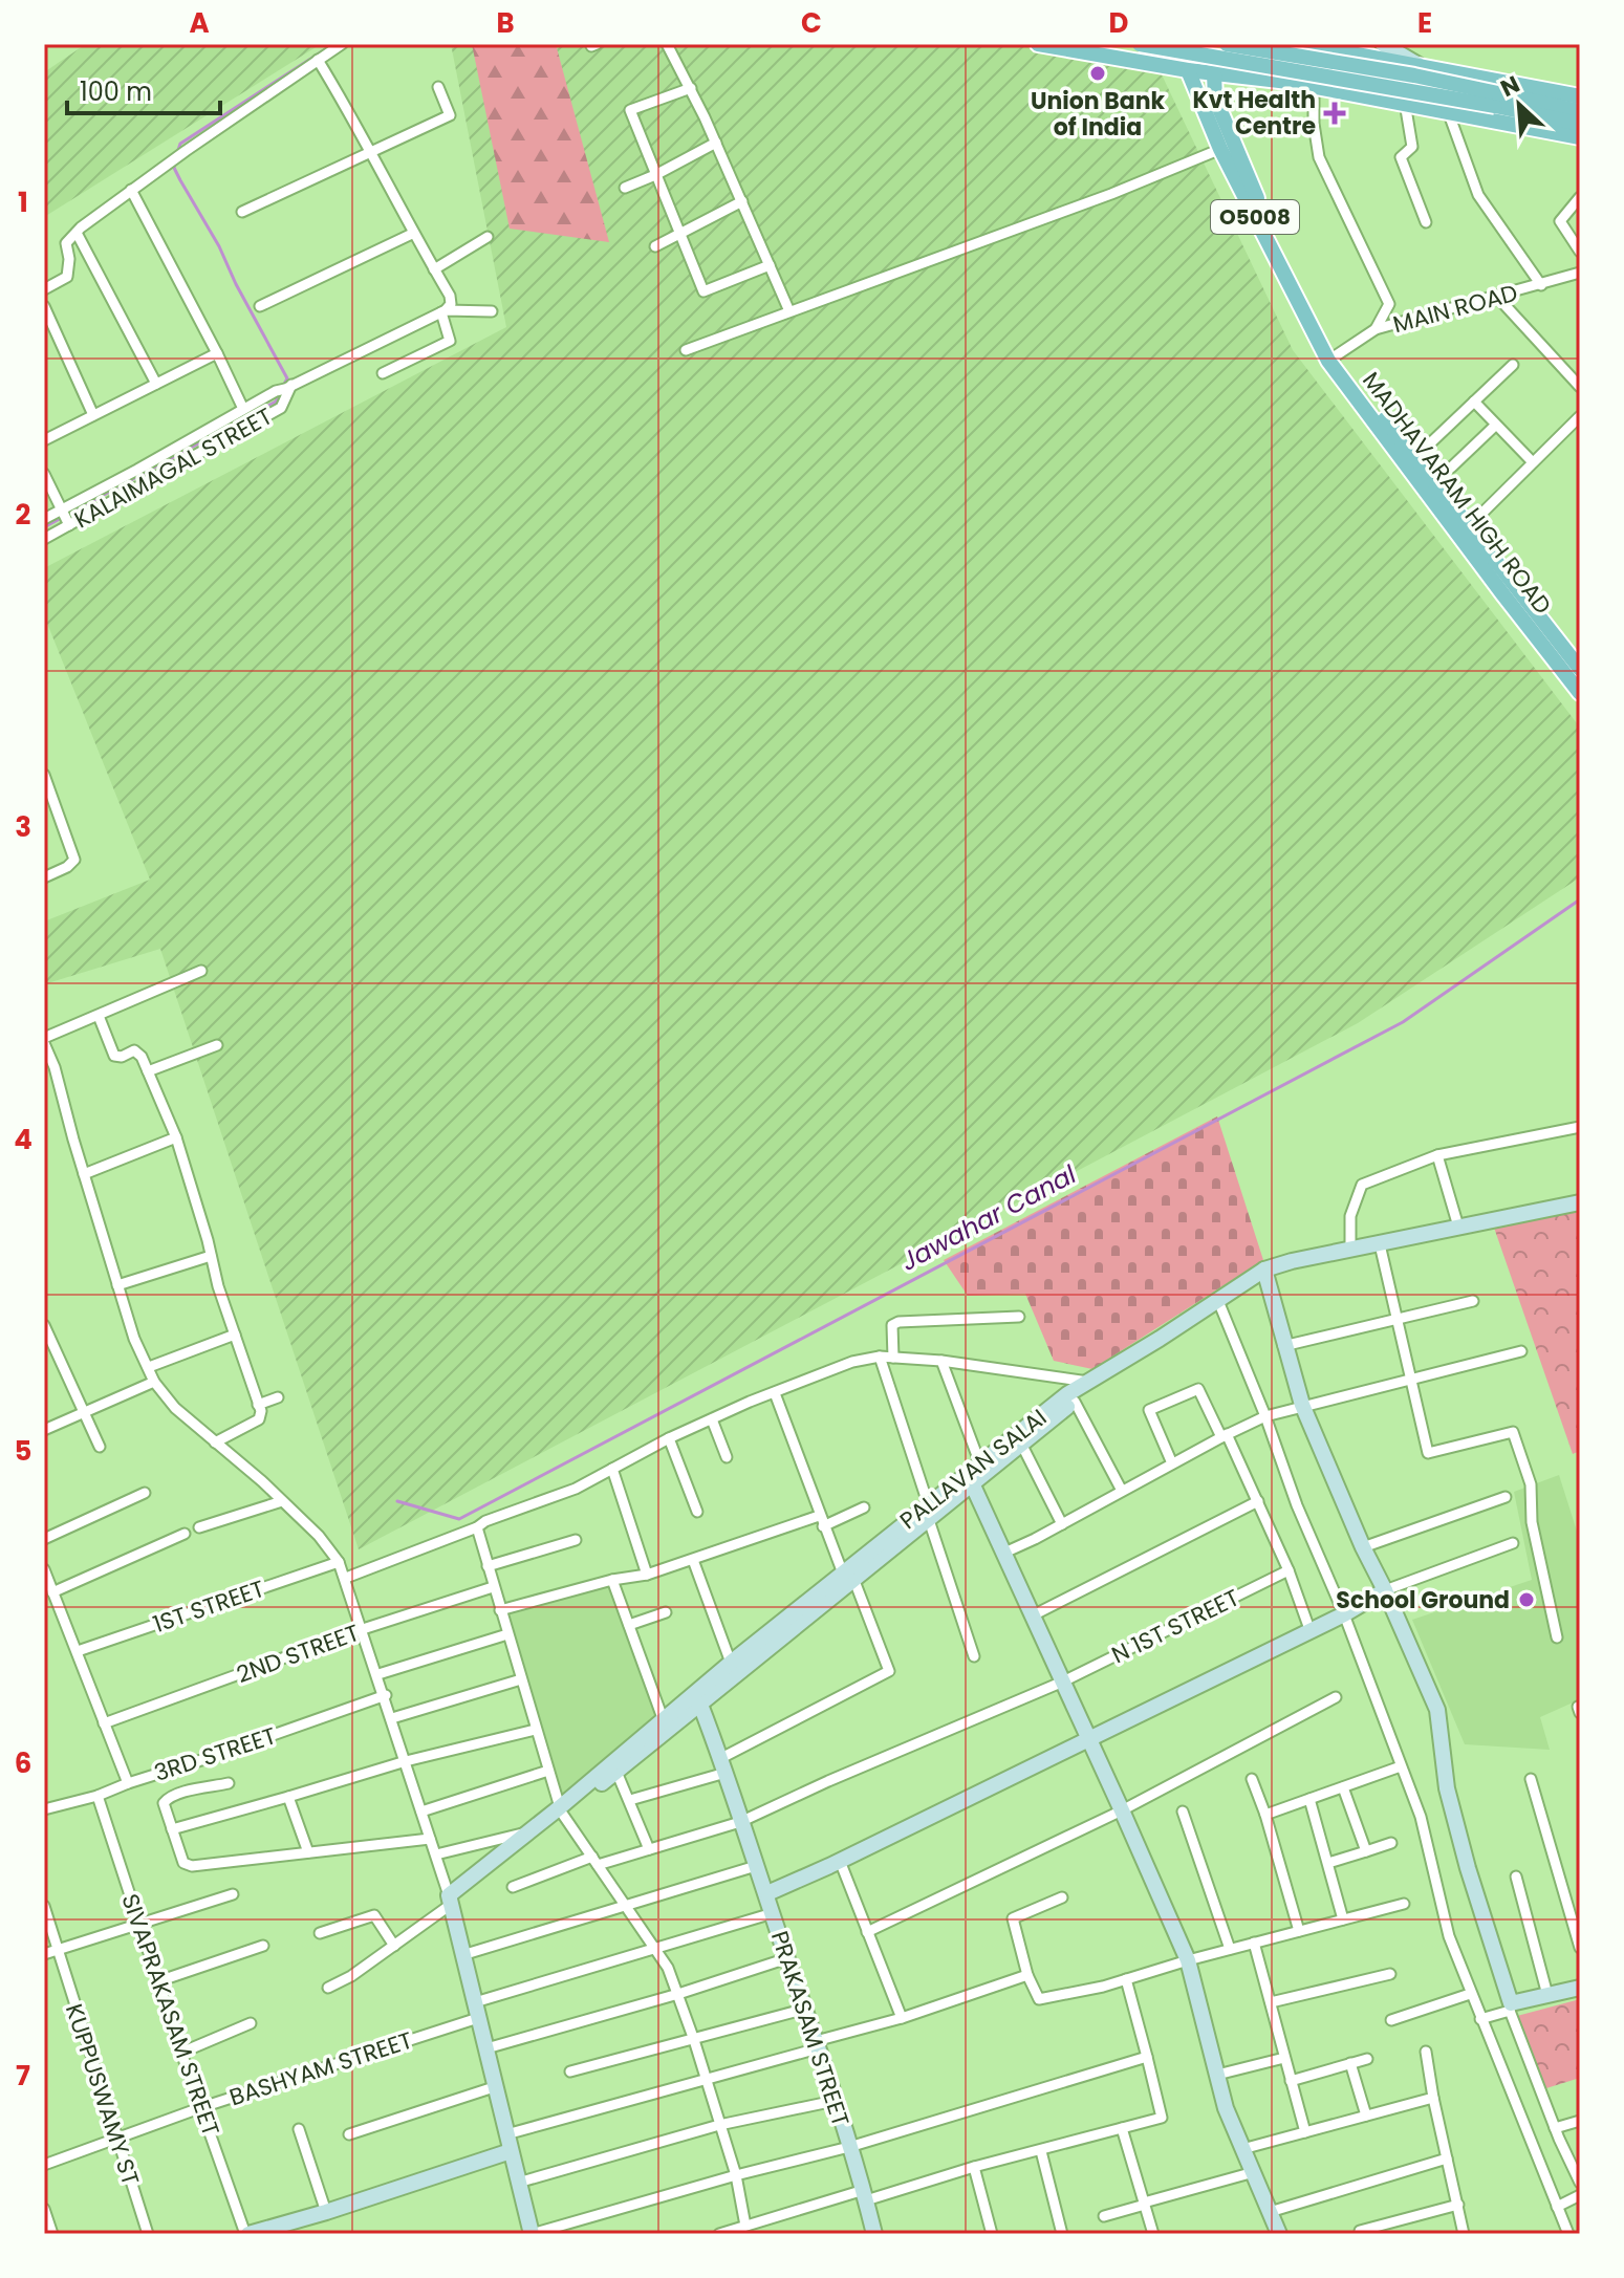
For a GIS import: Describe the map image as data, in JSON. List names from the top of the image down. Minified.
{"streets":{"main road":["O5008","MADHAVARAM HIGH ROAD"],"street":["MAIN ROAD","KALAIMAGAL STREET","PALLAVAN SALAI","1ST STREET","N 1ST STREET","2ND STREET","3RD STREET","SIVAPRAKASAM STREET","PRAKASAM STREET","BASHYAM STREET","KUPPUSWAMY ST"]},"crossings":[["O5008","MAIN ROAD"],["O5008","MADHAVARAM HIGH ROAD"],["MAIN ROAD","MADHAVARAM HIGH ROAD"],["N 1ST STREET","PRAKASAM STREET"],["3RD STREET","SIVAPRAKASAM STREET"],["SIVAPRAKASAM STREET","BASHYAM STREET"],["PRAKASAM STREET","BASHYAM STREET"],["BASHYAM STREET","KUPPUSWAMY ST"]],"water":["Jawahar Canal"],"places":{"other":["Union Bank of India","School Ground"],"health":["Kvt Health Centre"]},"scale_bar":"100 m","north":"top left","grid":{"columns":["A","B","C","D","E"],"rows":["1","2","3","4","5","6","7"]}}
